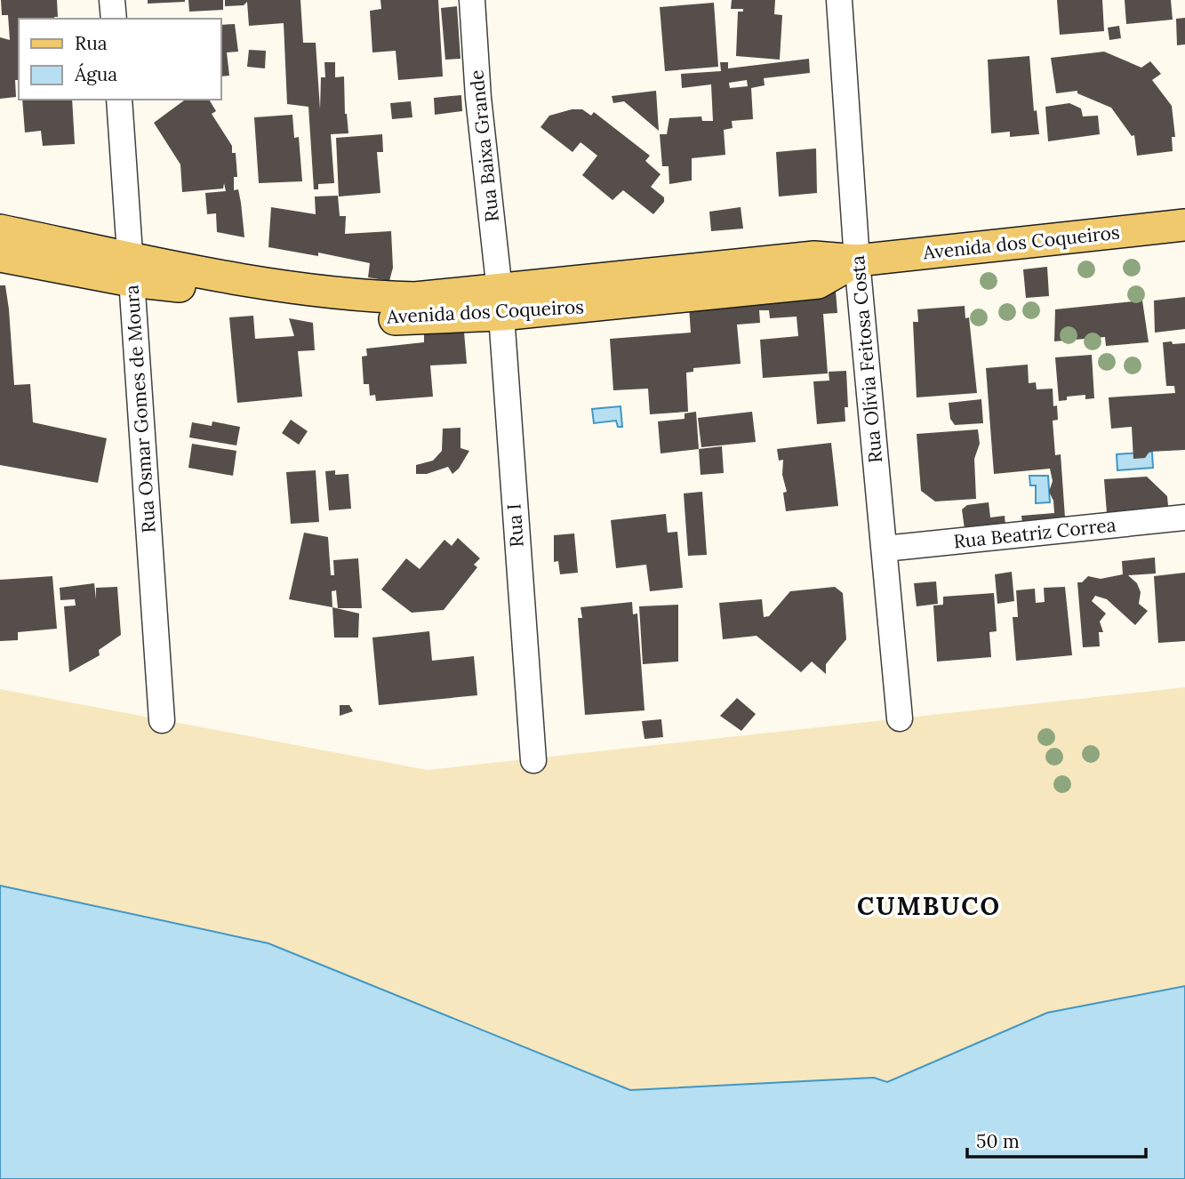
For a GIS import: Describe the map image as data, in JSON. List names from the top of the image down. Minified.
{"streets":{"main road":["Avenida dos Coqueiros"],"street":["Rua Baixa Grande","Rua Olívia Feitosa Costa","Rua Osmar Gomes de Moura","Rua I","Rua Beatriz Correa"]},"crossings":[["Rua Baixa Grande","Avenida dos Coqueiros"],["Rua Baixa Grande","Rua I"],["Avenida dos Coqueiros","Rua Olívia Feitosa Costa"],["Avenida dos Coqueiros","Rua Osmar Gomes de Moura"],["Avenida dos Coqueiros","Rua I"],["Rua Olívia Feitosa Costa","Rua Beatriz Correa"]],"districts":["CUMBUCO"],"legend":["Rua","Água"],"scale_bar":"50 m"}
